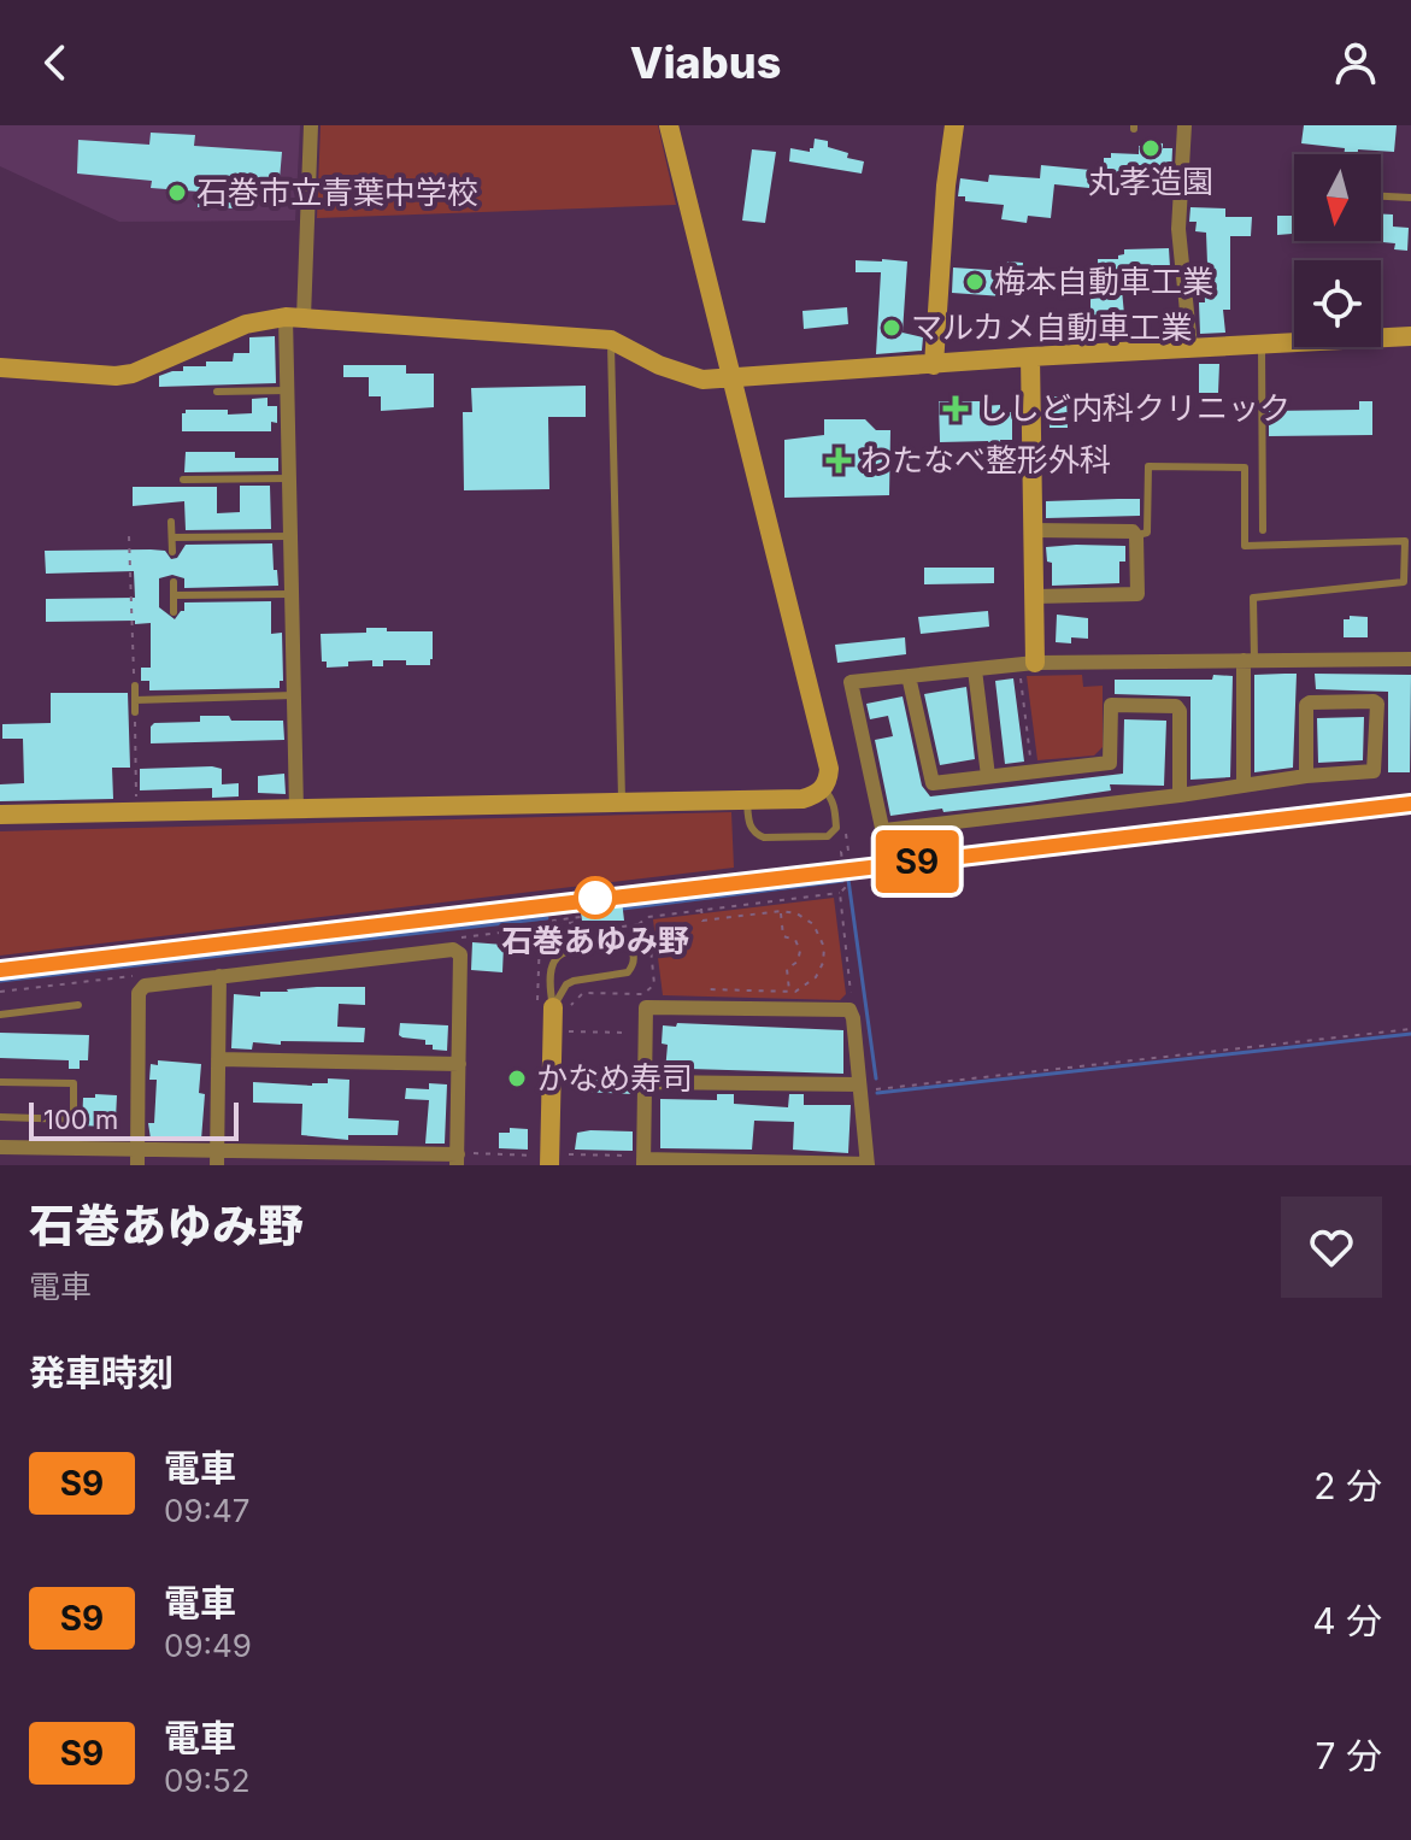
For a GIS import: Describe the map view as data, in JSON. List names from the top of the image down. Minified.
{"places":{"other":["丸孝造園","石巻市立青葉中学校","梅本自動車工業","マルカメ自動車工業","石巻あゆみ野","かなめ寿司"],"health":["ししど内科クリニック","わたなべ整形外科"]},"scale_bar":"100 m","north":"bottom","page":{"header":"Viabus","on_map":"S9","scale":"100 m","heading":[["石巻あゆみ野","電車"],"発車時刻"],"list":[{"mark":"S9","name":"電車","note":"09:47","value":"2 分"},{"mark":"S9","name":"電車","note":"09:49","value":"4 分"},{"mark":"S9","name":"電車","note":"09:52","value":"7 分"}]}}
